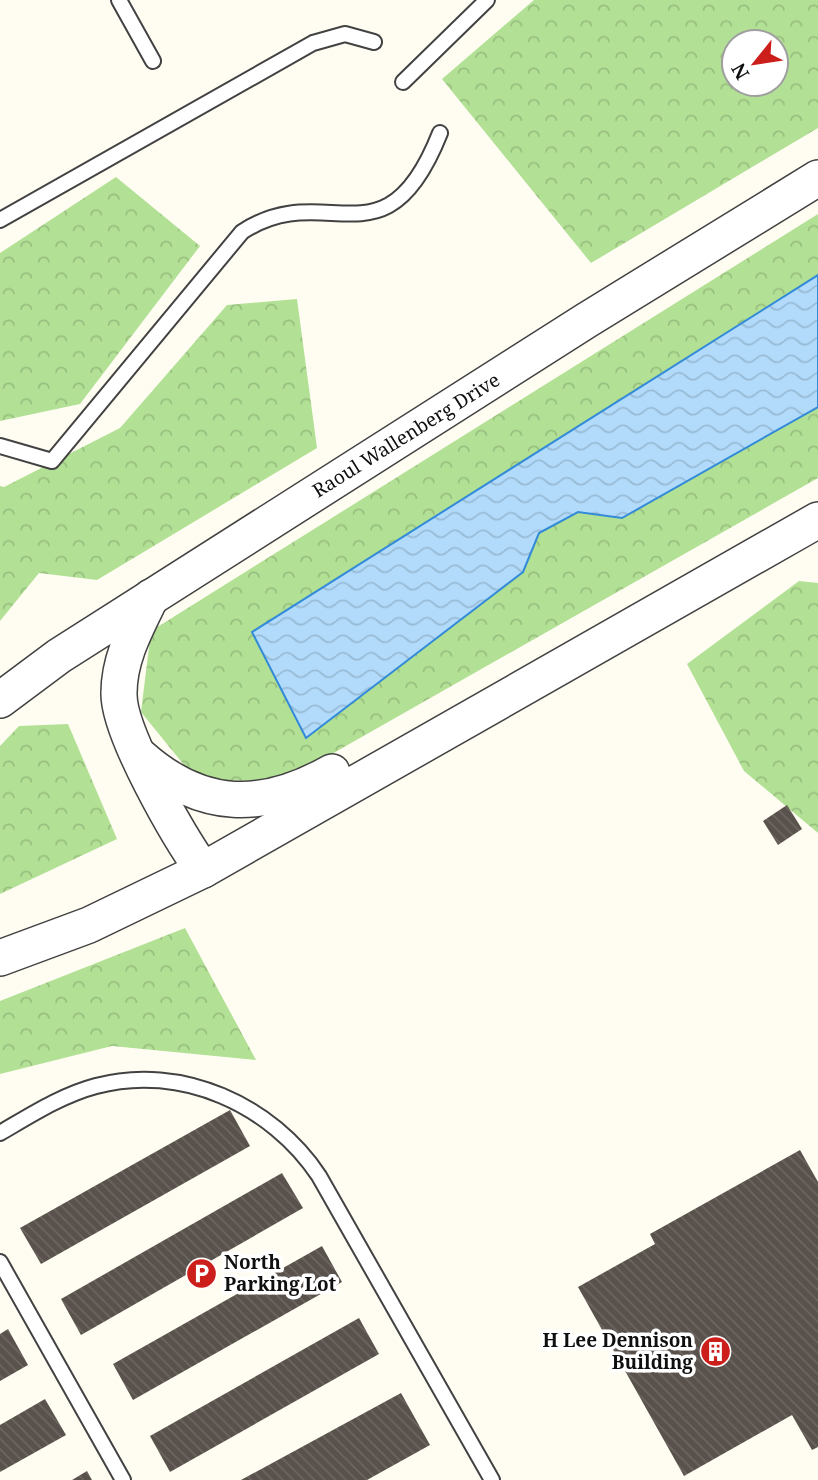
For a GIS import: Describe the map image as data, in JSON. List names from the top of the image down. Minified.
{"streets":{"street":["Raoul Wallenberg Drive"]},"places":{"parking":["North Parking Lot"],"building":["H Lee Dennison Building"]},"north":"bottom left"}
